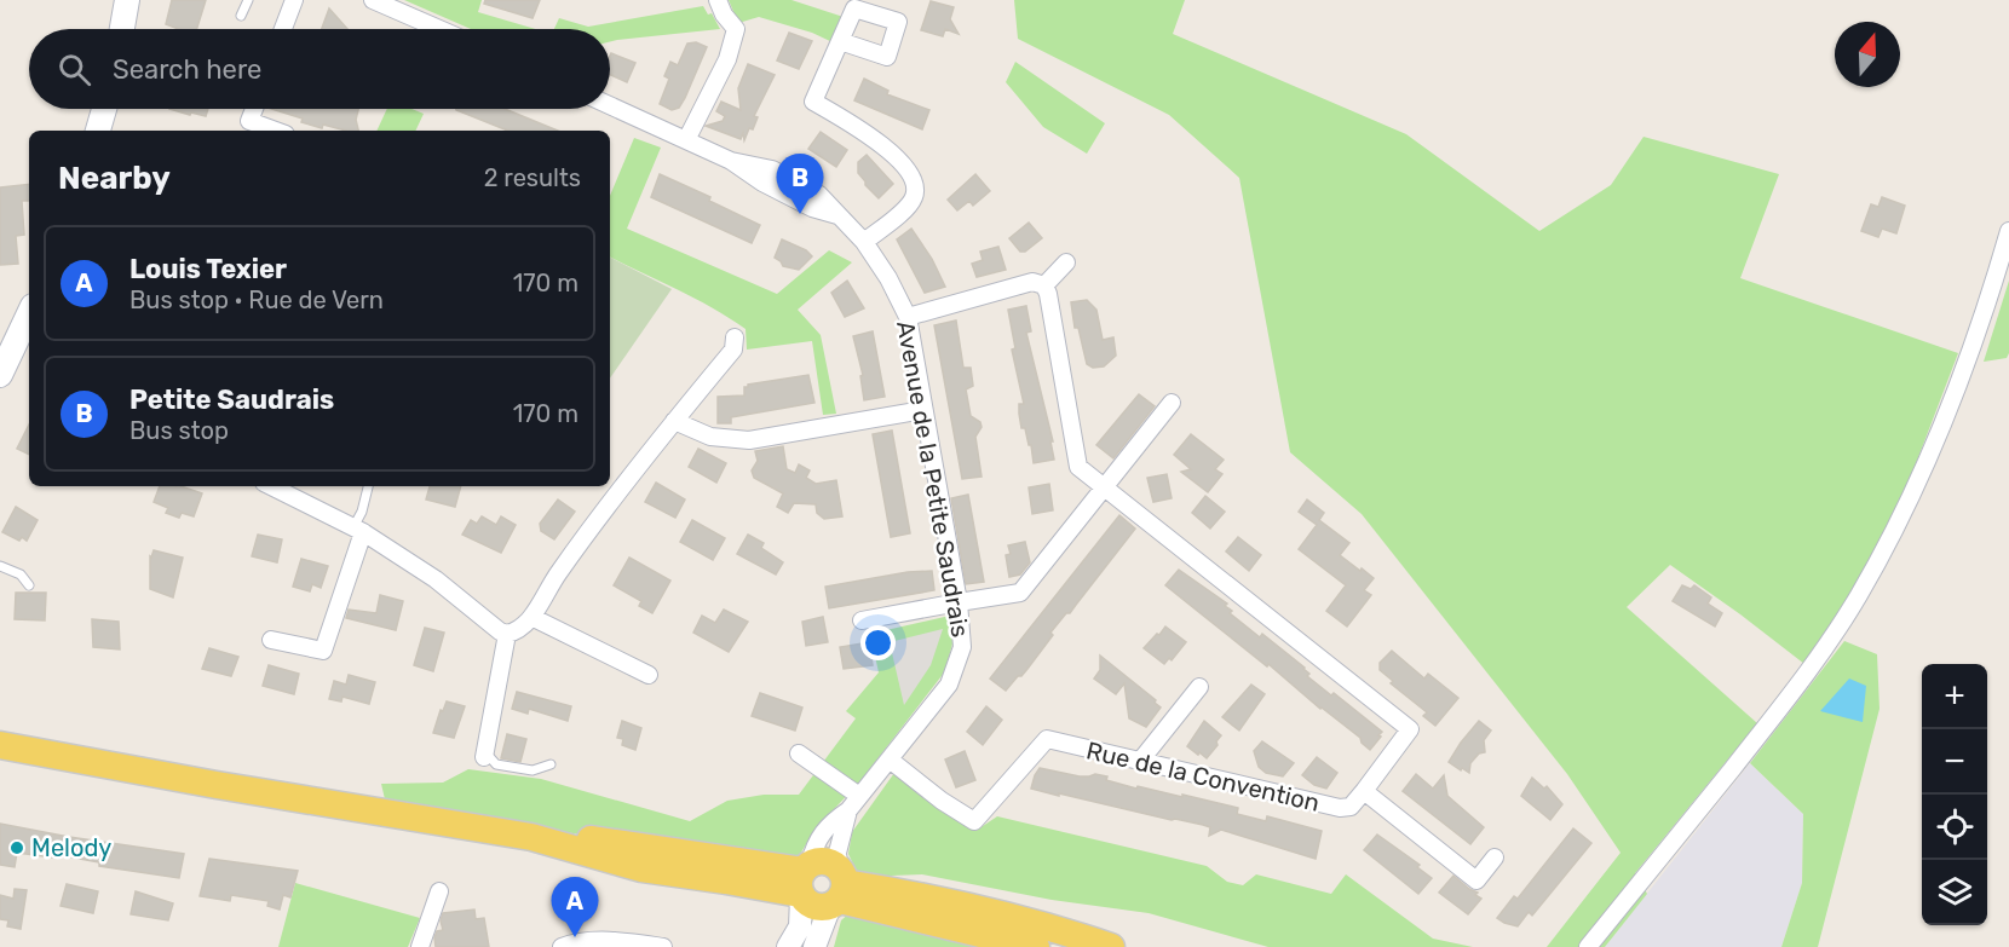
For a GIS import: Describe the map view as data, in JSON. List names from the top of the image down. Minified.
{"streets":{"street":["Avenue de la Petite Saudrais","Rue de la Convention"]},"crossings":[["Avenue de la Petite Saudrais","Rue de la Convention"]],"places":["Melody"],"north":"top","page":{"search":"Search here","heading":["Nearby","2 results"],"pins":["B","A"],"list":[{"mark":"A","name":"Louis Texier","note":"Bus stop · Rue de Vern","value":"170 m"},{"mark":"B","name":"Petite Saudrais","note":"Bus stop","value":"170 m"}],"map_buttons":["+","−"]}}
